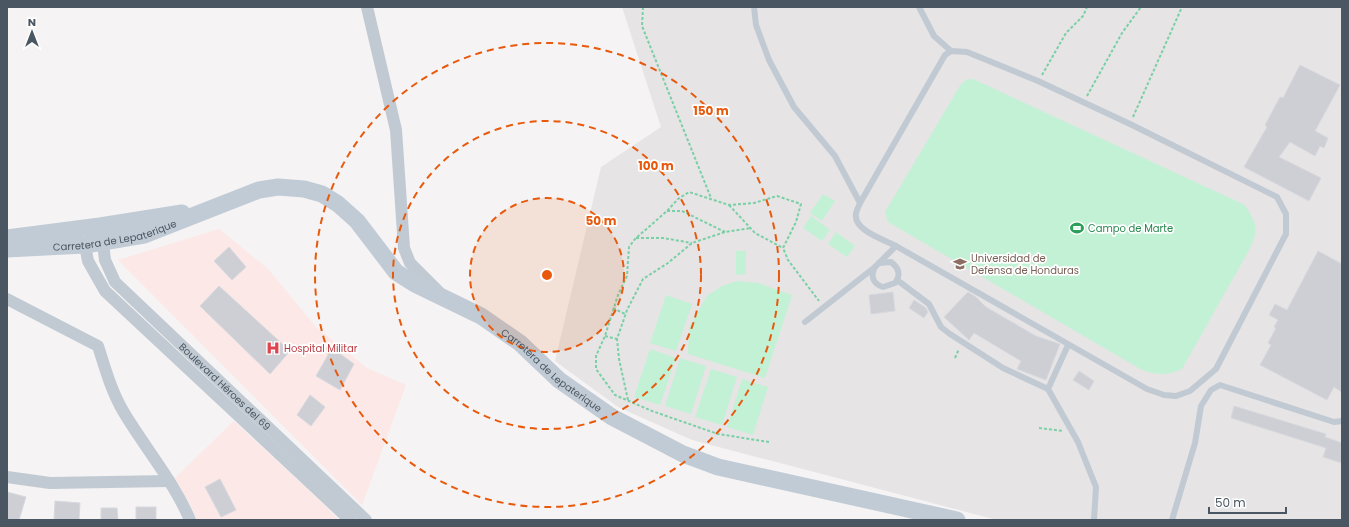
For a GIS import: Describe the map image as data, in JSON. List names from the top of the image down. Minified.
{"streets":{"main road":["Carretera de Lepaterique"],"street":["Boulevard Héroes del 69"]},"crossings":[["Carretera de Lepaterique","Boulevard Héroes del 69"]],"places":{"sports":["Campo de Marte"],"school or university":["Universidad de Defensa de Honduras"],"hospital":["Hospital Militar"]},"scale_bar":"50 m","north":"top","rings":["150 m","100 m","50 m"]}
